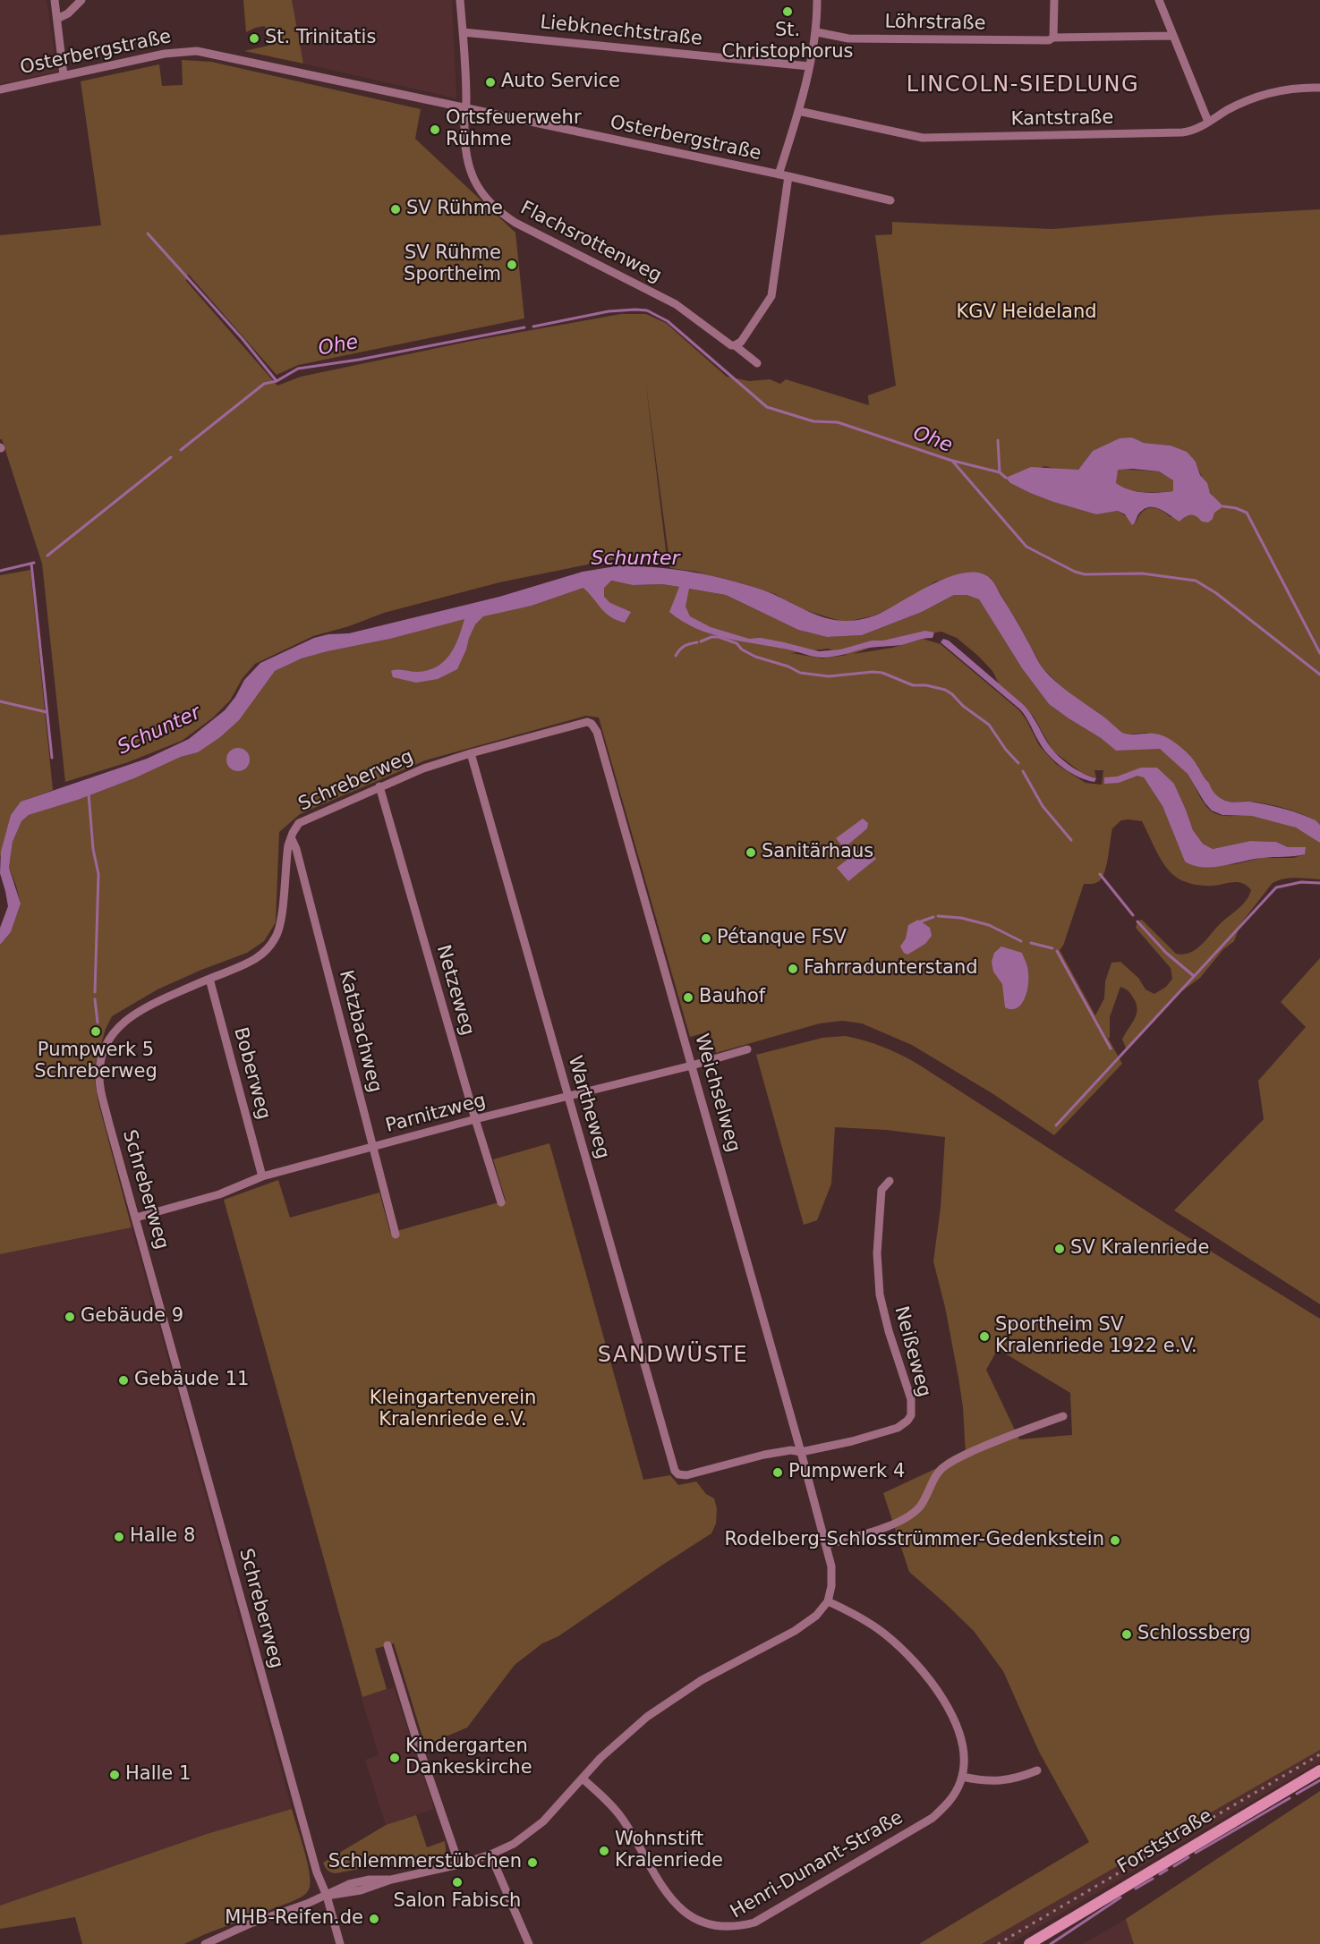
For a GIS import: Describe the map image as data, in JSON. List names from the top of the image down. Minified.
{"streets":{"main road":["Forststraße"],"street":["Löhrstraße","Liebknechtstraße","Osterbergstraße","Kantstraße","Flachsrottenweg","Schreberweg","Netzeweg","Katzbachweg","Boberweg","Weichselweg","Wartheweg","Parnitzweg","Neißeweg","Henri-Dunant-Straße"]},"crossings":[["Liebknechtstraße","Flachsrottenweg"],["Osterbergstraße","Flachsrottenweg"],["Schreberweg","Netzeweg"],["Schreberweg","Katzbachweg"],["Schreberweg","Boberweg"],["Schreberweg","Weichselweg"],["Schreberweg","Wartheweg"],["Schreberweg","Parnitzweg"],["Netzeweg","Parnitzweg"],["Katzbachweg","Parnitzweg"],["Boberweg","Parnitzweg"],["Weichselweg","Parnitzweg"],["Weichselweg","Neißeweg"],["Weichselweg","Henri-Dunant-Straße"],["Wartheweg","Parnitzweg"],["Wartheweg","Neißeweg"]],"districts":["LINCOLN-SIEDLUNG","SANDWÜSTE"],"water":["Ohe","Schunter"],"parks":["KGV Heideland","Kleingartenverein Kralenriede e.V."],"places":["St. Christophorus","St. Trinitatis","Auto Service","Ortsfeuerwehr Rühme","SV Rühme","SV Rühme Sportheim","Sanitärhaus","Pétanque FSV","Fahrradunterstand","Bauhof","Pumpwerk 5 Schreberweg","SV Kralenriede","Gebäude 9","Sportheim SV Kralenriede 1922 e.V.","Gebäude 11","Pumpwerk 4","Halle 8","Rodelberg-Schlosstrümmer-Gedenkstein","Schlossberg","Kindergarten Dankeskirche","Halle 1","Wohnstift Kralenriede","Schlemmerstübchen","Salon Fabisch","MHB-Reifen.de"]}
